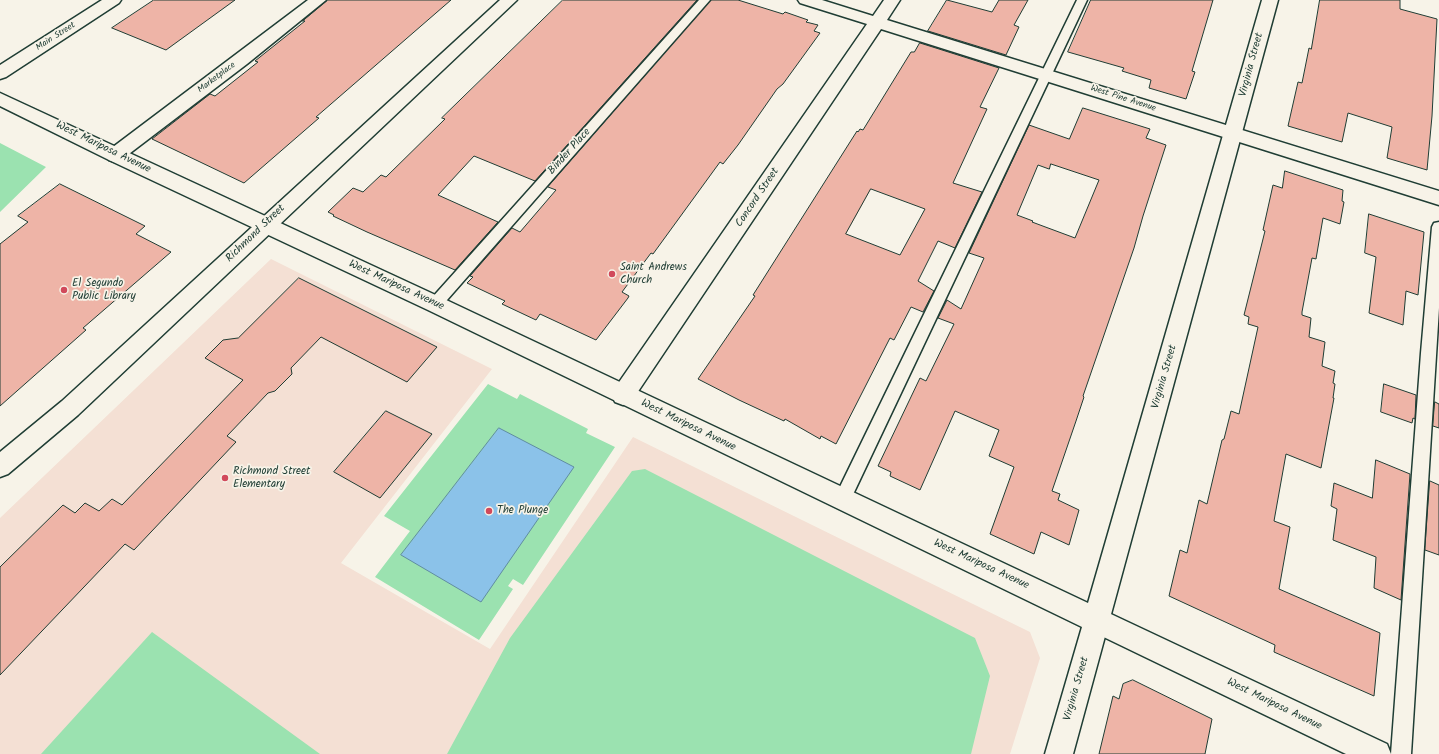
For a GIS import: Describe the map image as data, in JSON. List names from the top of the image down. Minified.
{"streets":{"street":["Main Street","Virginia Street","Marketplace","West Pine Avenue","West Mariposa Avenue","Concord Street","Richmond Street"],"lane":["Binder Place"]},"crossings":[["Virginia Street","West Pine Avenue"],["Virginia Street","West Mariposa Avenue"],["Marketplace","West Mariposa Avenue"],["West Pine Avenue","Concord Street"],["West Mariposa Avenue","Binder Place"],["West Mariposa Avenue","Concord Street"],["West Mariposa Avenue","Richmond Street"]],"places":["Saint Andrews Church","El Segundo Public Library","Richmond Street Elementary","The Plunge"]}
